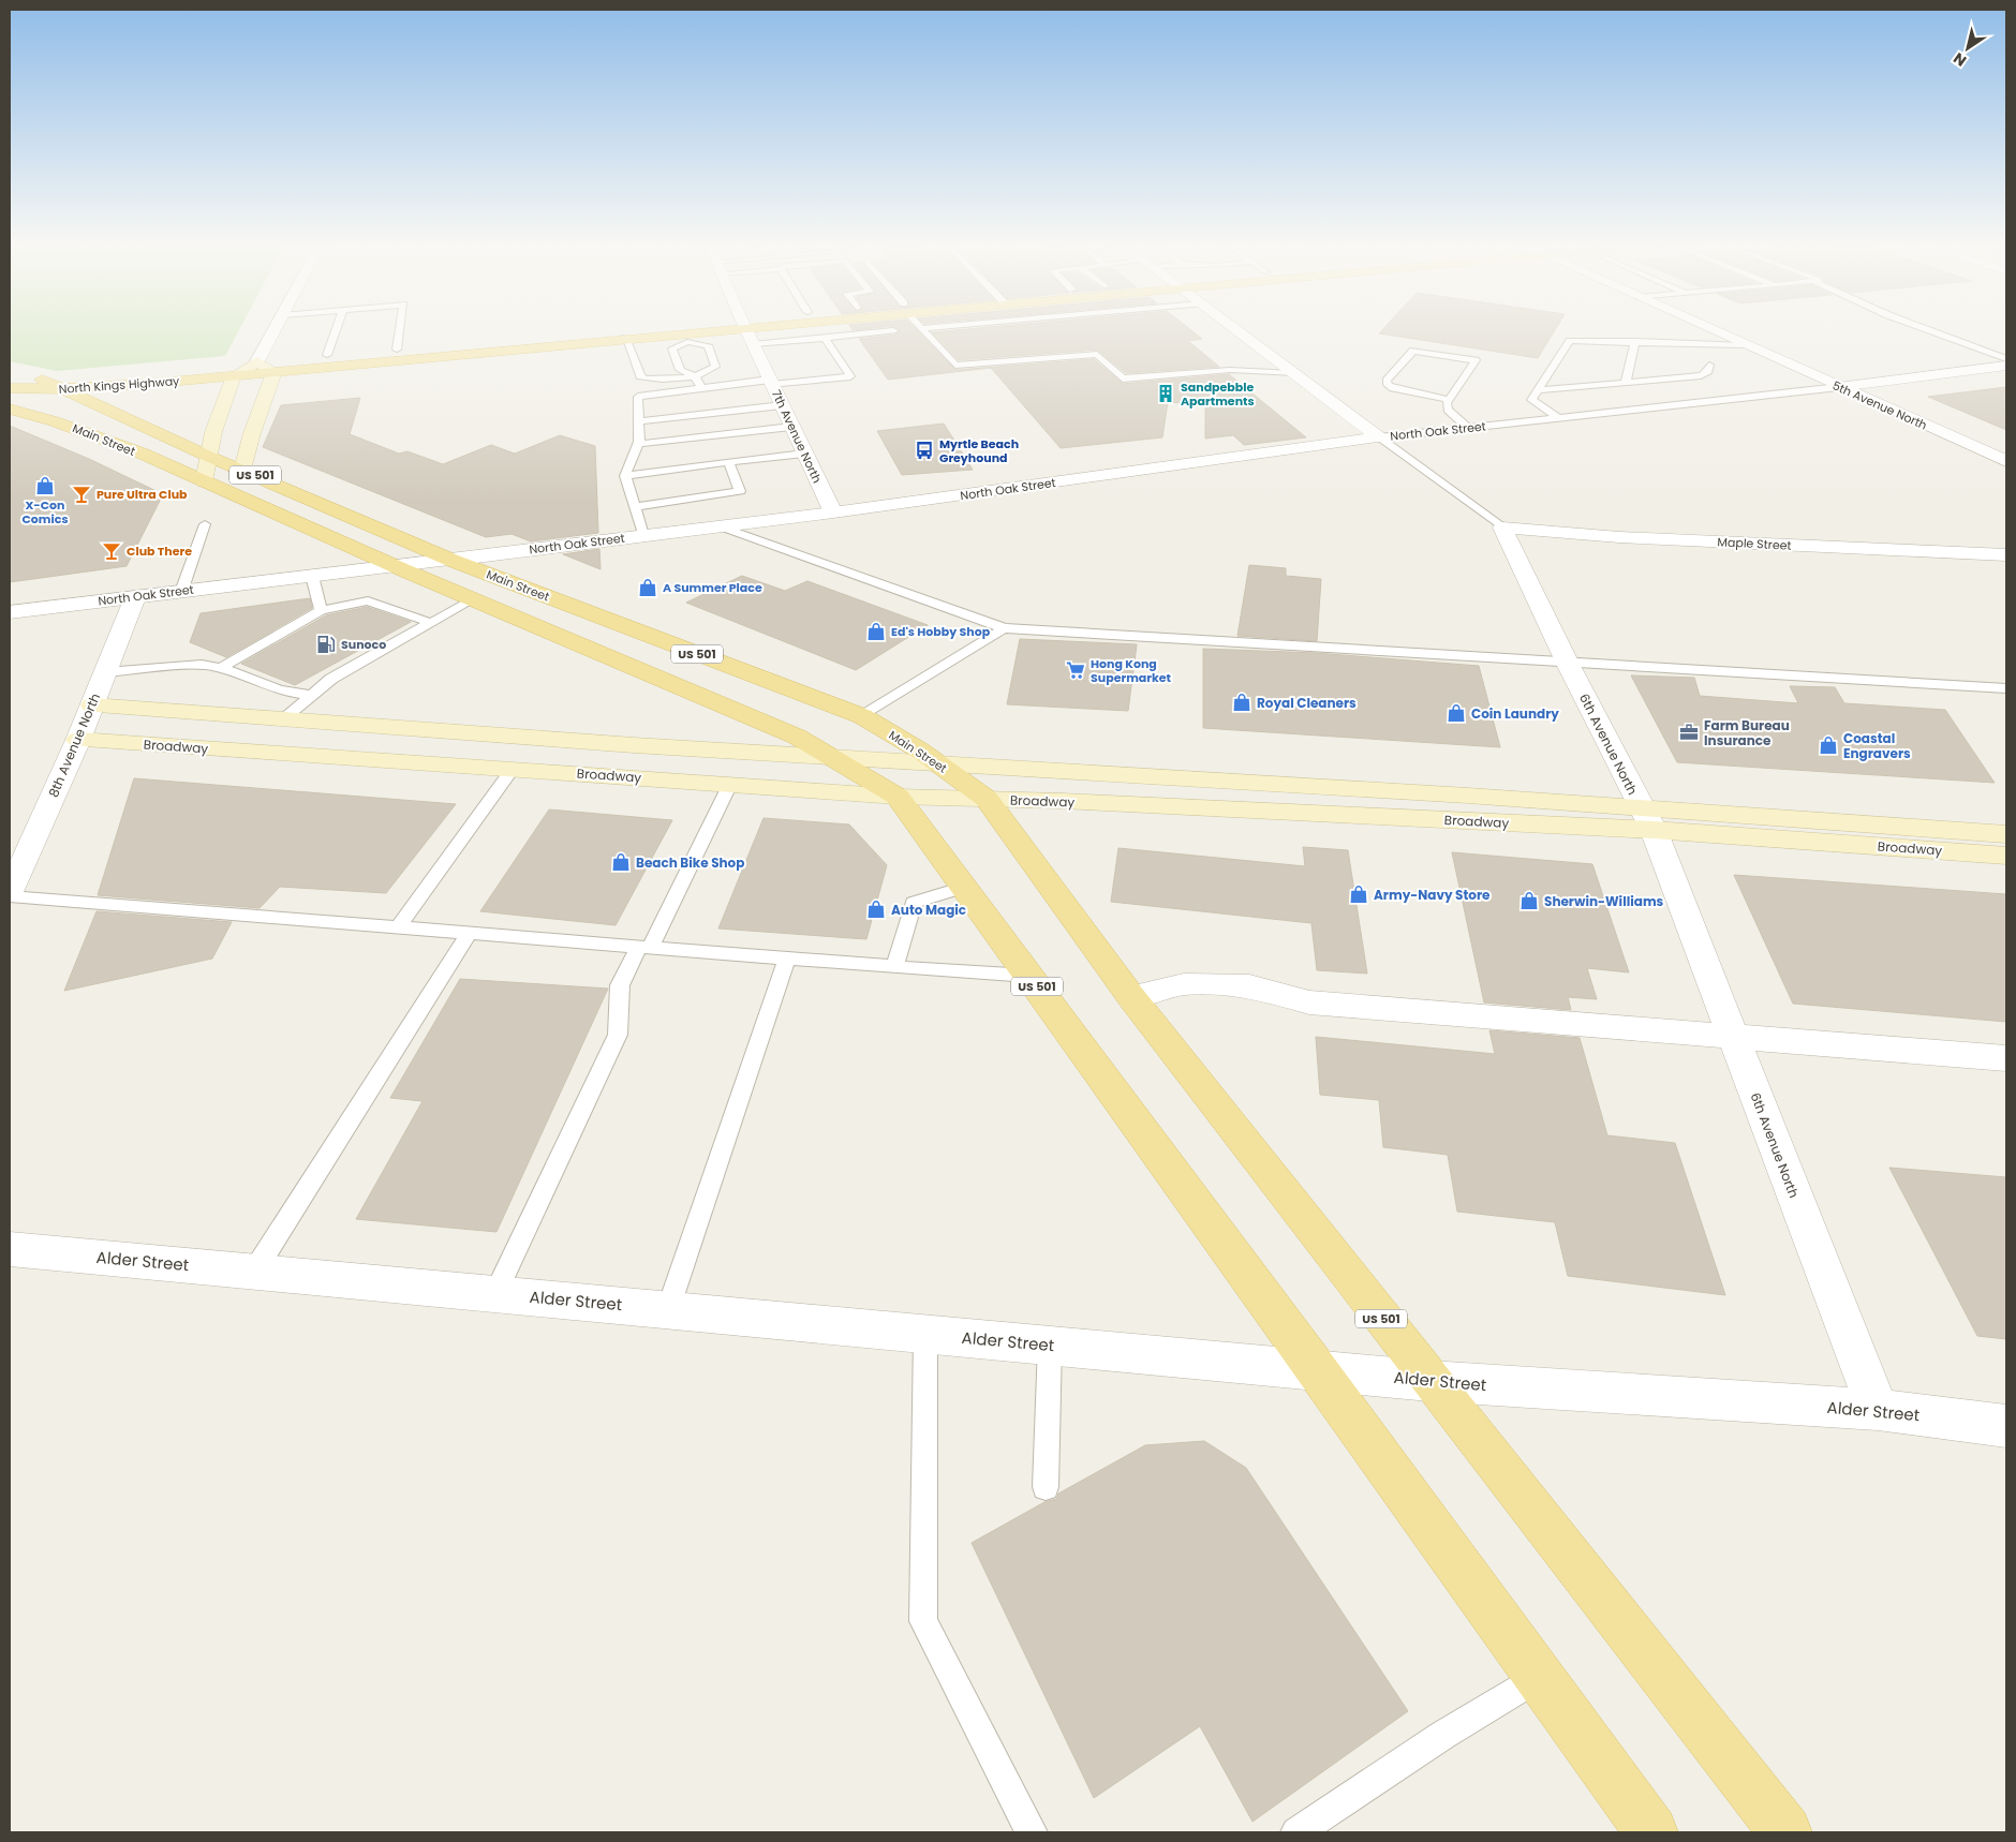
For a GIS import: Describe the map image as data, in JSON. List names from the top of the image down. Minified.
{"streets":{"main road":["North Kings Highway","Main Street","US 501","Broadway"],"street":["5th Avenue North","North Oak Street","7th Avenue North","Maple Street","6th Avenue North","8th Avenue North","Alder Street"]},"crossings":[["North Kings Highway","Main Street"],["5th Avenue North","North Oak Street"],["North Oak Street","7th Avenue North"],["North Oak Street","Main Street"],["North Oak Street","6th Avenue North"],["North Oak Street","8th Avenue North"],["Main Street","US 501"],["Main Street","Broadway"],["US 501","Broadway"],["US 501","Alder Street"],["Maple Street","6th Avenue North"],["6th Avenue North","Broadway"],["6th Avenue North","Alder Street"],["8th Avenue North","Broadway"]],"places":{"building":["Sandpebble Apartments"],"bus stop":["Myrtle Beach Greyhound"],"shop":["X-Con Comics","A Summer Place","Ed's Hobby Shop","Royal Cleaners","Coin Laundry","Coastal Engravers","Beach Bike Shop","Army-Navy Store","Sherwin-Williams","Auto Magic"],"bar":["Pure Ultra Club","Club There"],"fuel station":["Sunoco"],"supermarket":["Hong Kong Supermarket"],"office":["Farm Bureau Insurance"]},"north":"bottom left"}
